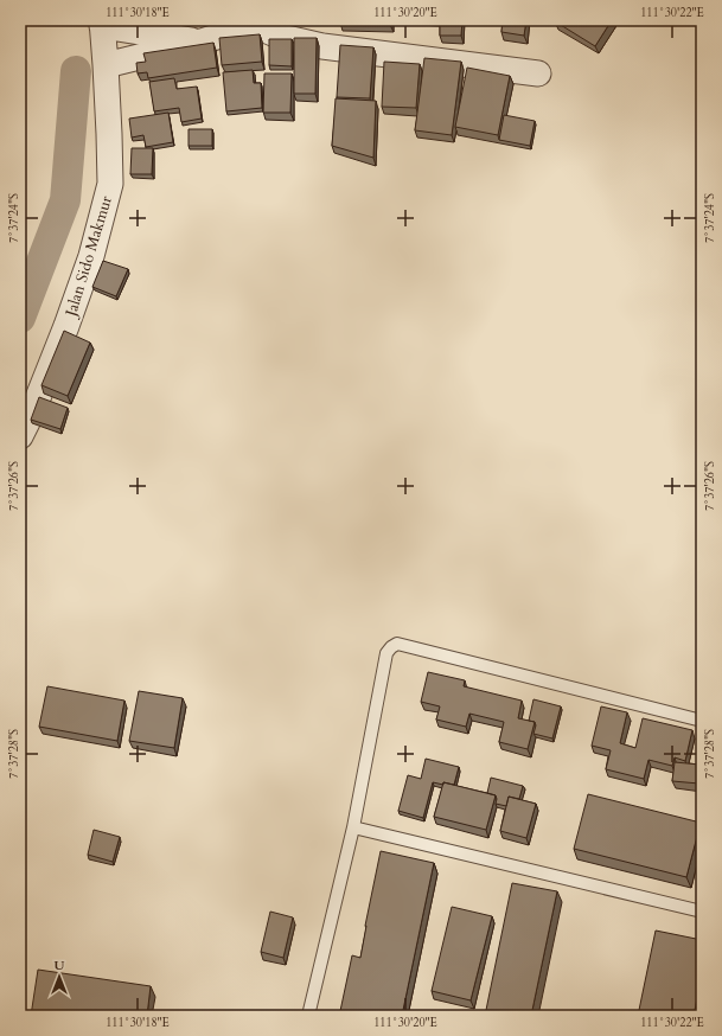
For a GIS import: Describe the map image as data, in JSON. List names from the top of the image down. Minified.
{"streets":{"street":["Jalan Sido Makmur"]},"north":"top","coordinates":["111°30'18\"E","111°30'20\"E","111°30'22\"E","7°37'24\"S","7°37'26\"S","7°37'28\"S"]}
